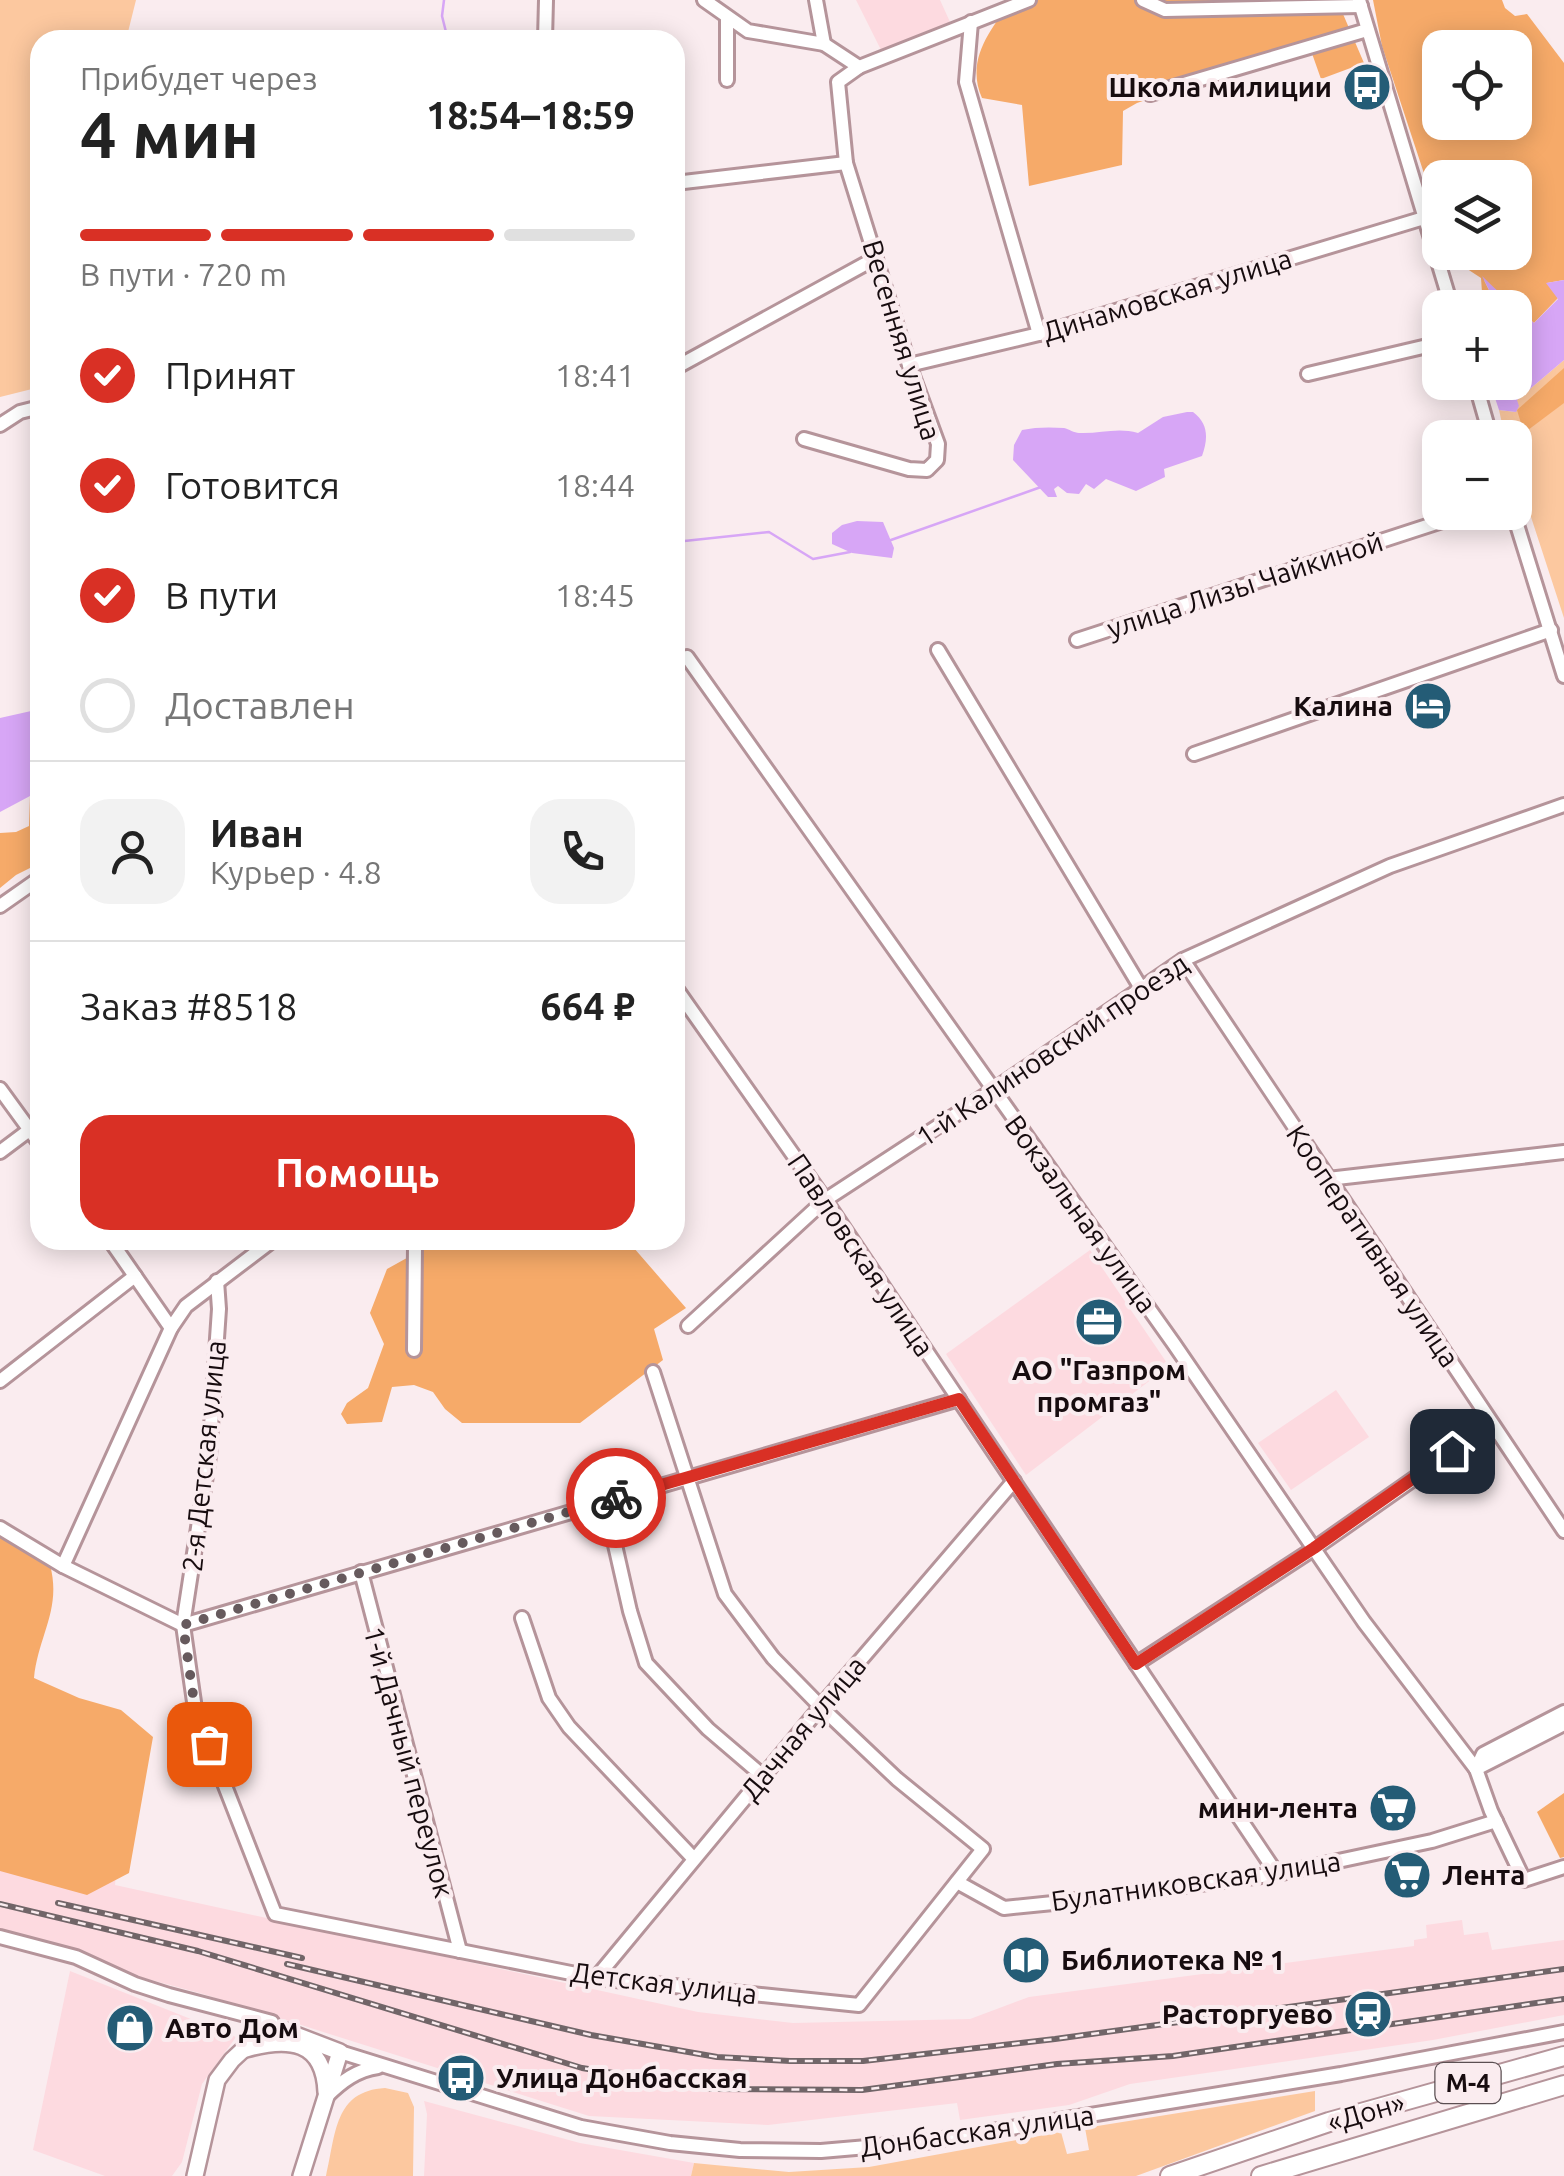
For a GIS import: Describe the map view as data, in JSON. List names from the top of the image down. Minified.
{"streets":{"highway":["М-4","«Дон»"],"main road":["Донбасская улица"],"street":["Динамовская улица","Весенняя улица","улица Лизы Чайкиной","1-й Калиновский проезд","Вокзальная улица","Кооперативная улица","Павловская улица","2-я Детская улица","Дачная улица","1-й Дачный переулок","Булатниковская улица","Детская улица"]},"crossings":[["Динамовская улица","Весенняя улица"],["1-й Калиновский проезд","Вокзальная улица"],["1-й Калиновский проезд","Кооперативная улица"],["1-й Калиновский проезд","Павловская улица"],["Вокзальная улица","Булатниковская улица"],["Павловская улица","Дачная улица"],["Павловская улица","Булатниковская улица"],["2-я Детская улица","Детская улица"],["Дачная улица","Детская улица"],["1-й Дачный переулок","Детская улица"],["Булатниковская улица","Детская улица"]],"places":{"bus stop":["Школа милиции","Улица Донбасская"],"hotel":["Калина"],"office":["АО \"Газпром промгаз\""],"supermarket":["мини-лента","Лента"],"library":["Библиотека № 1"],"station":["Расторгуево"],"shop":["Авто Дом"]},"page":{"map_buttons":["+","−"],"heading":["4 мин","Прибудет через","18:54–18:59"],"panel":["Иван","Курьер · 4.8","Заказ #8518","664 ₽"],"bar":"В пути · 720 m","list":[["Принят","18:41"],["Готовится","18:44"],["В пути","18:45"],"Доставлен"],"buttons":"Помощь"}}
